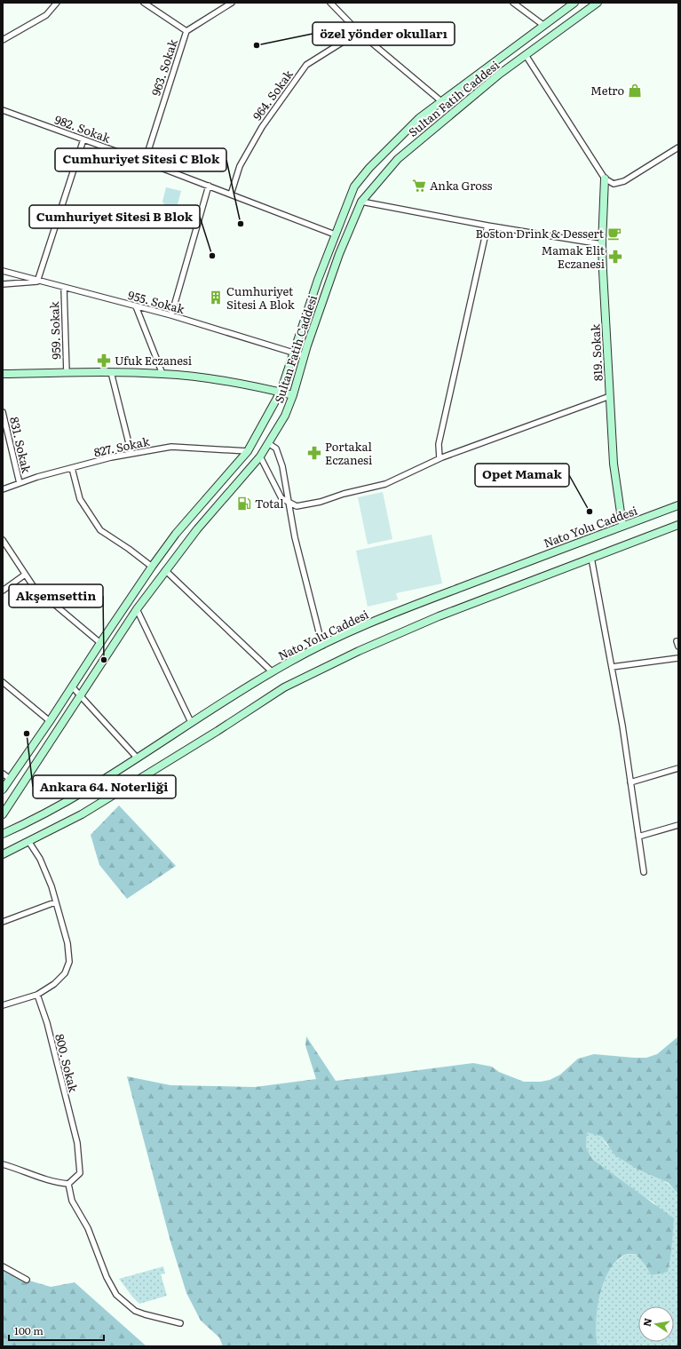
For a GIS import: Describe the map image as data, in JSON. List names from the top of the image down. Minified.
{"streets":{"main road":["Sultan Fatih Caddesi","819. Sokak","Nato Yolu Caddesi"],"street":["963. Sokak","964. Sokak","982. Sokak","955. Sokak","959. Sokak","831. Sokak","827. Sokak","800. Sokak"]},"crossings":[["963. Sokak","982. Sokak"],["964. Sokak","982. Sokak"],["Sultan Fatih Caddesi","982. Sokak"],["Sultan Fatih Caddesi","955. Sokak"],["Sultan Fatih Caddesi","827. Sokak"],["955. Sokak","959. Sokak"],["819. Sokak","Nato Yolu Caddesi"],["831. Sokak","827. Sokak"]],"places":{"other":["özel yönder okulları","Cumhuriyet Sitesi C Blok","Cumhuriyet Sitesi B Blok","Opet Mamak","Akşemsettin","Ankara 64. Noterliği"],"shop":["Metro"],"supermarket":["Anka Gross"],"cafe":["Boston Drink & Dessert"],"pharmacy":["Mamak Elit Eczanesi","Ufuk Eczanesi","Portakal Eczanesi"],"building":["Cumhuriyet Sitesi A Blok"],"fuel station":["Total"]},"scale_bar":"100 m","north":"left"}
